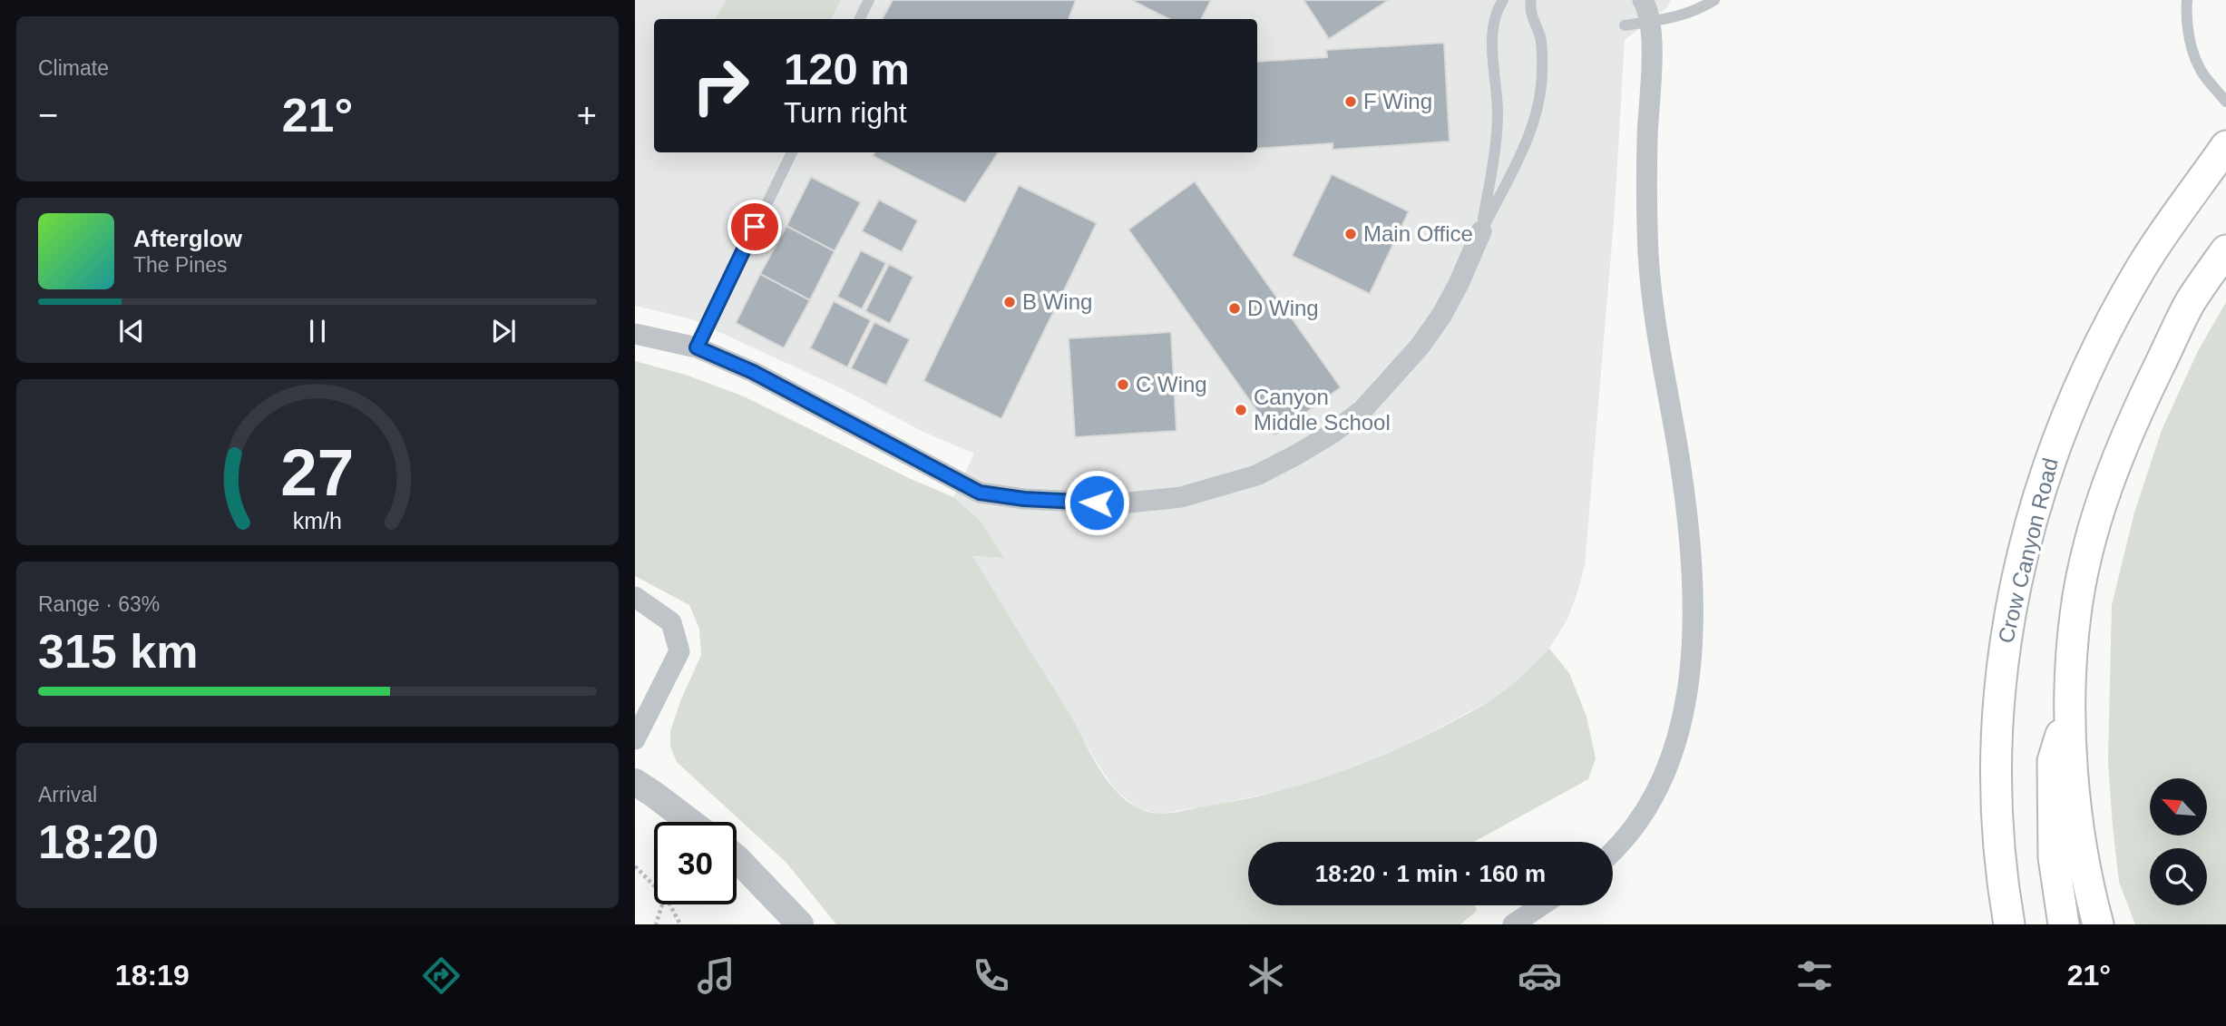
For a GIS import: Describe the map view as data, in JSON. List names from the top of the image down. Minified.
{"streets":{"main road":["Crow Canyon Road"]},"places":["F Wing","Main Office","B Wing","D Wing","C Wing","Canyon Middle School"],"north":"top left","page":{"tile":["Climate",["Range · 63%","315 km"],["Arrival","18:20"]],"turn":["120 m","Turn right"],"heat":["−","21°","+"],"song":["Afterglow","The Pines"],"limit":"30","trip":"18:20 · 1 min · 160 m","tabs":["18:19","21°"],"gauge":["27","km/h"]}}
